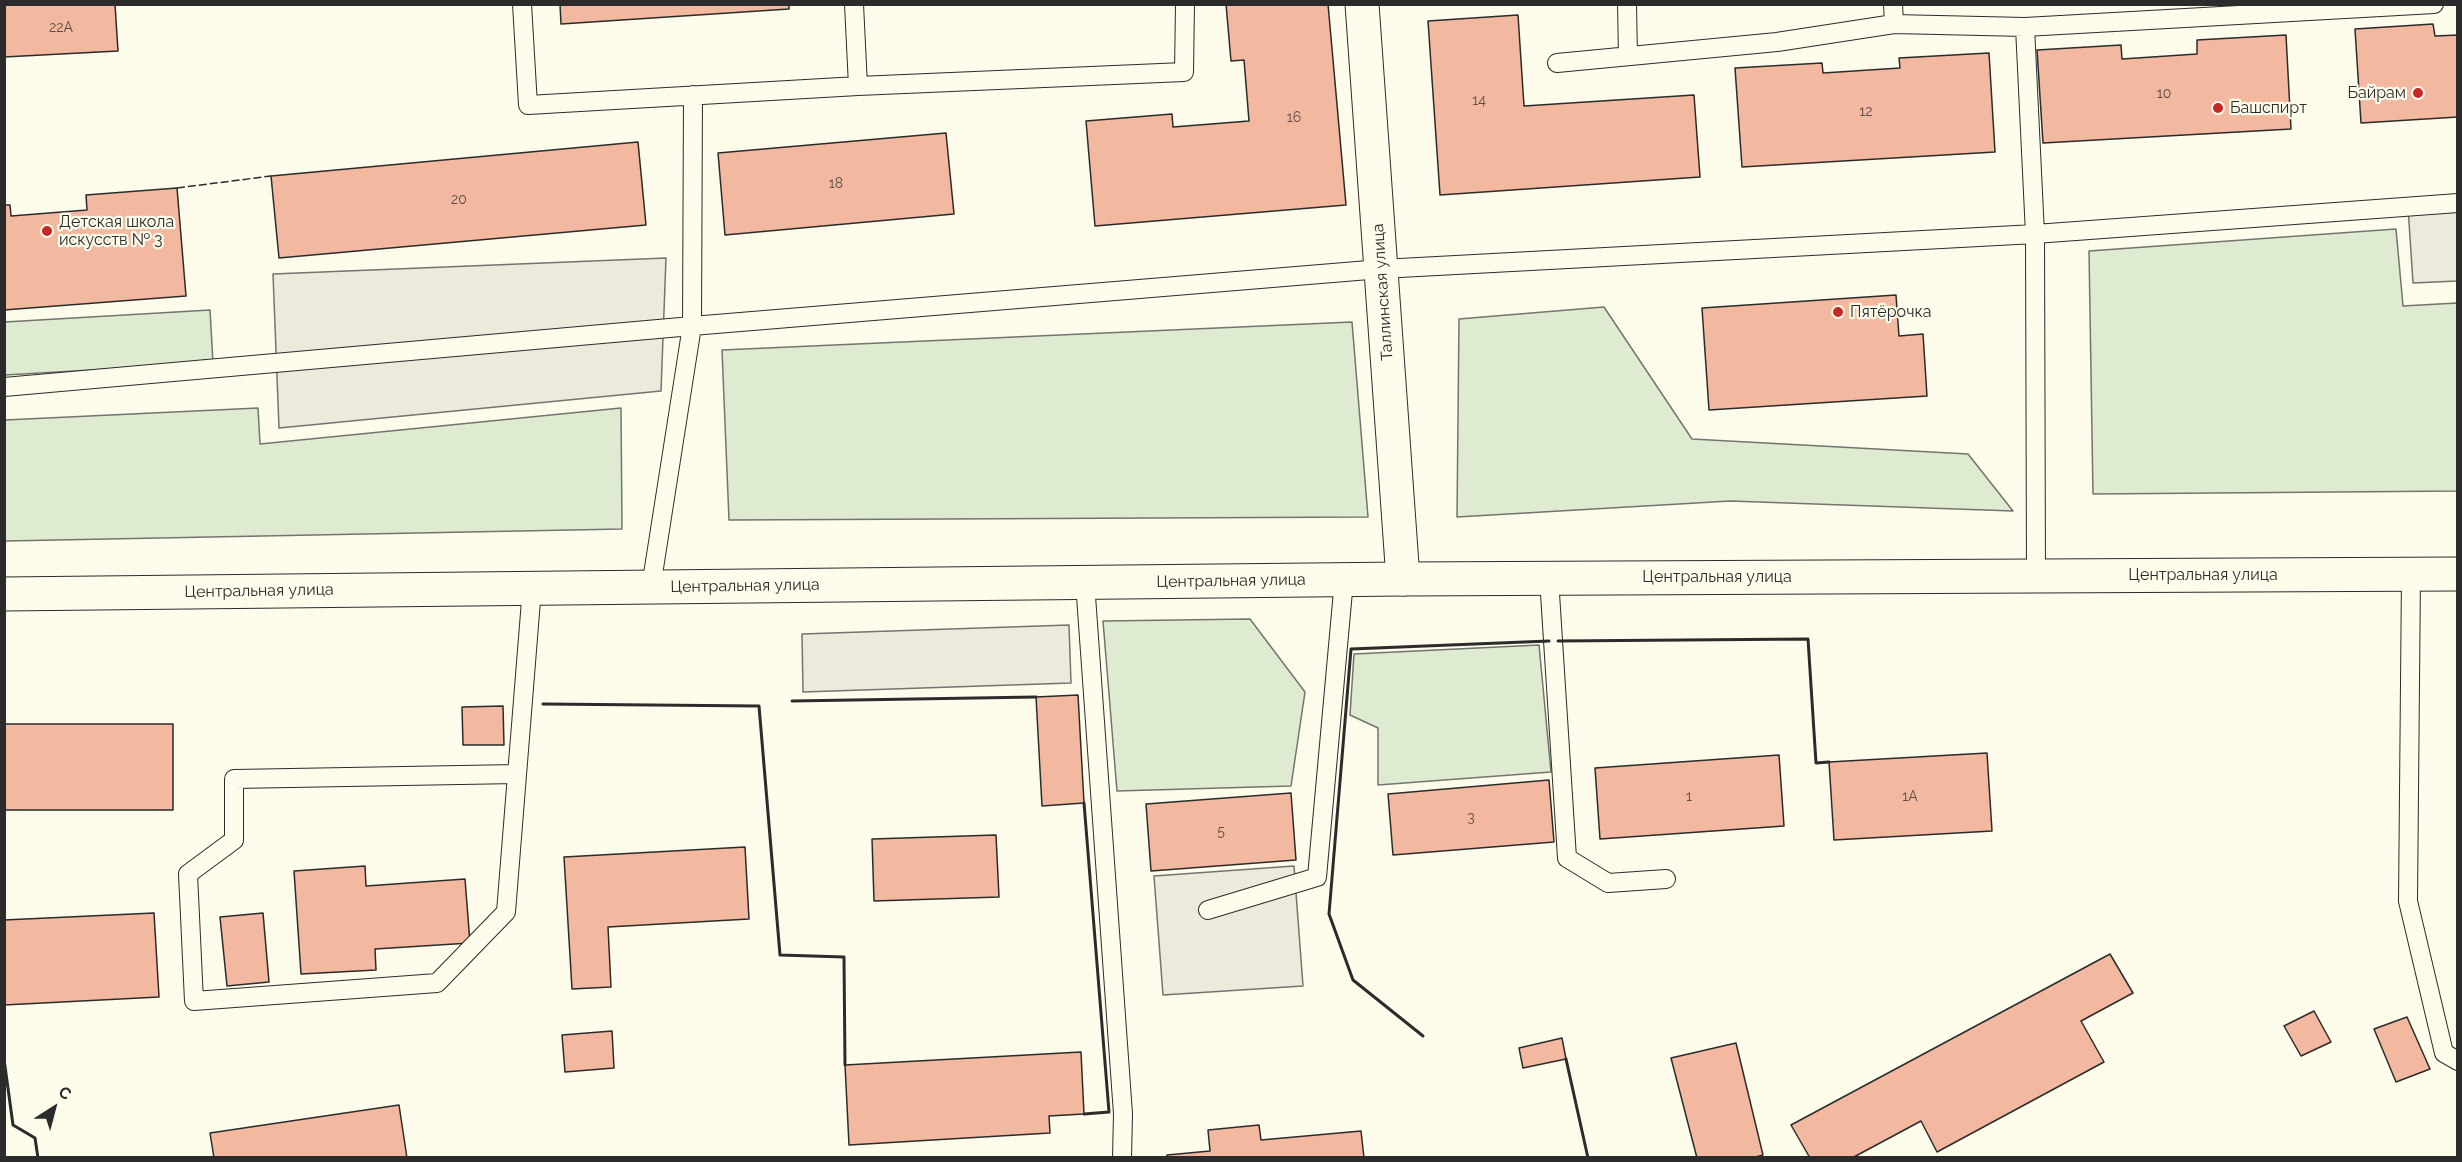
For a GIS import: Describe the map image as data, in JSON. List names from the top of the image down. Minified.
{"streets":{"main road":["Таллинская улица","Центральная улица"]},"crossings":[["Таллинская улица","Центральная улица"]],"places":["Байрам","Башспирт","Детская школа искусств № 3","Пятёрочка"],"house_numbers":["22А","10","14","12","16","18","20","1","1А","3","5"],"north":"top right"}
